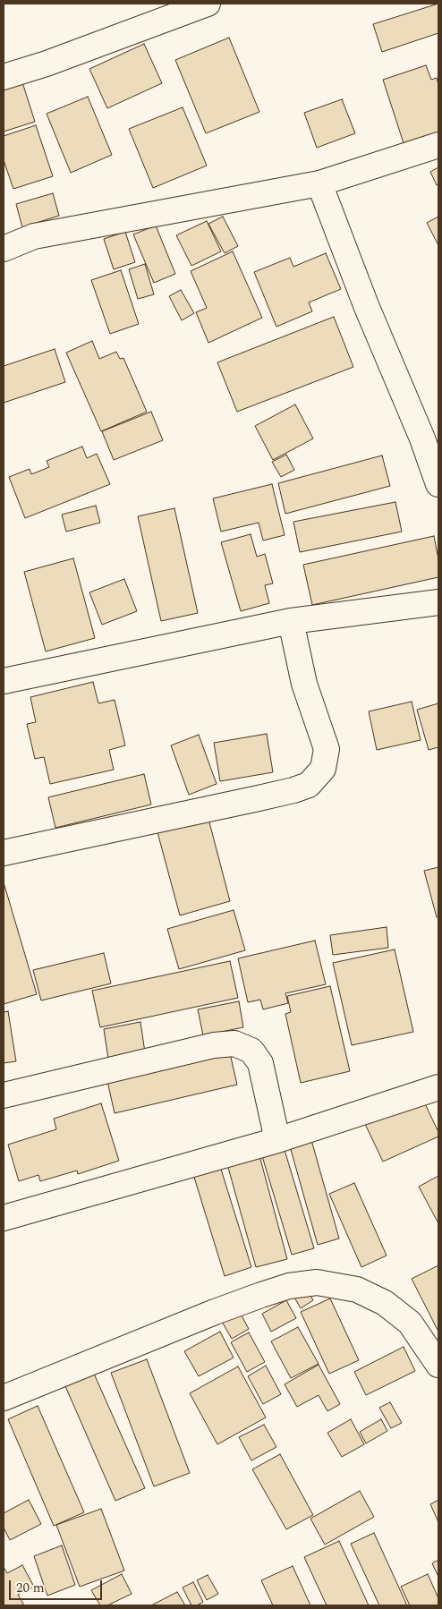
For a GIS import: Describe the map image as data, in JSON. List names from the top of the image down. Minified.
{"scale_bar":"20 m"}
